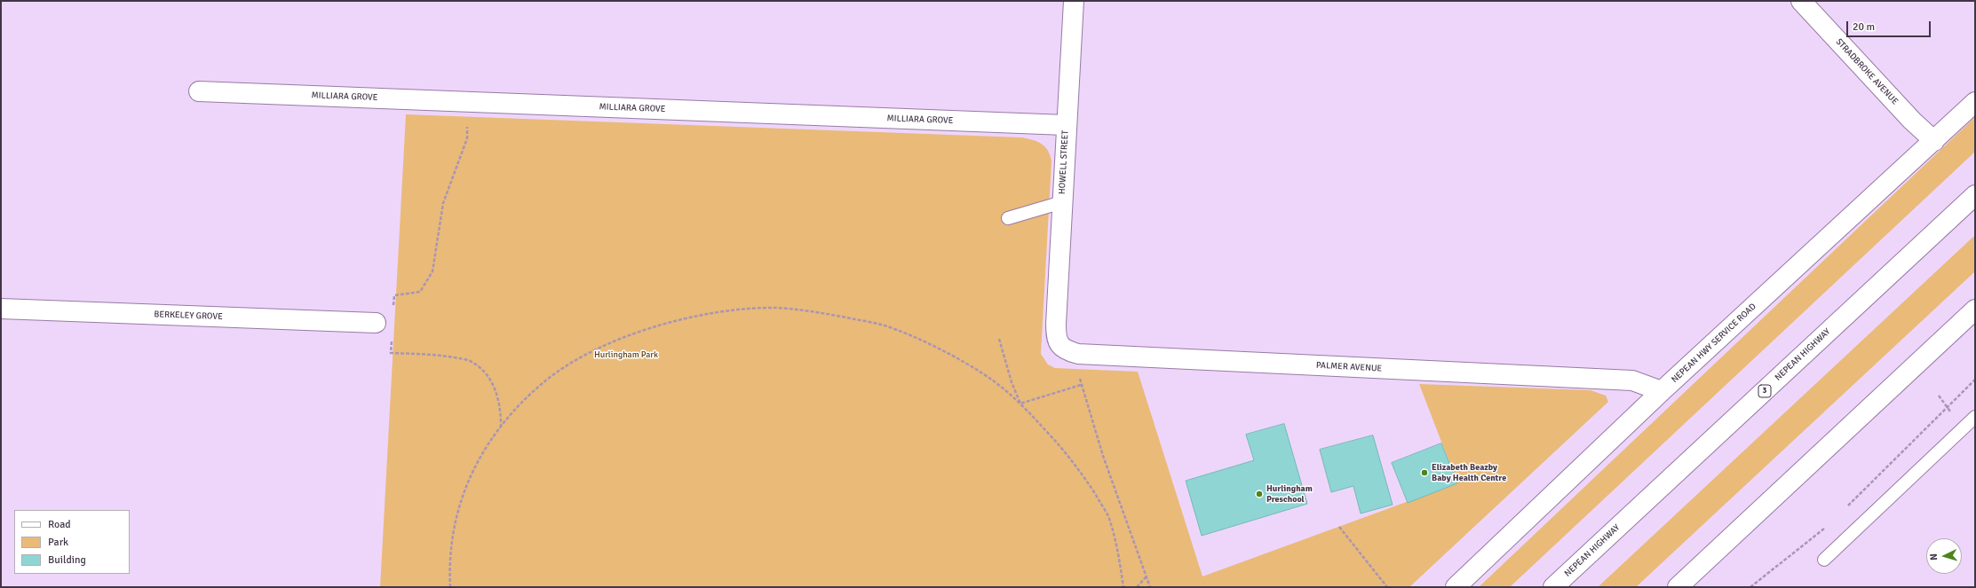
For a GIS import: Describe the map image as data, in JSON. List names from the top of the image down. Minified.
{"streets":{"main road":["STRADBROKE AVENUE","MILLIARA GROVE","HOWELL STREET","BERKELEY GROVE","NEPEAN HWY SERVICE ROAD","NEPEAN HIGHWAY","PALMER AVENUE","3"]},"crossings":[["STRADBROKE AVENUE","NEPEAN HWY SERVICE ROAD"],["MILLIARA GROVE","HOWELL STREET"],["HOWELL STREET","PALMER AVENUE"],["NEPEAN HWY SERVICE ROAD","PALMER AVENUE"]],"parks":["Hurlingham Park"],"places":["Elizabeth Beazby Baby Health Centre","Hurlingham Preschool"],"legend":["Road","Park","Building"],"scale_bar":"20 m","north":"left"}
